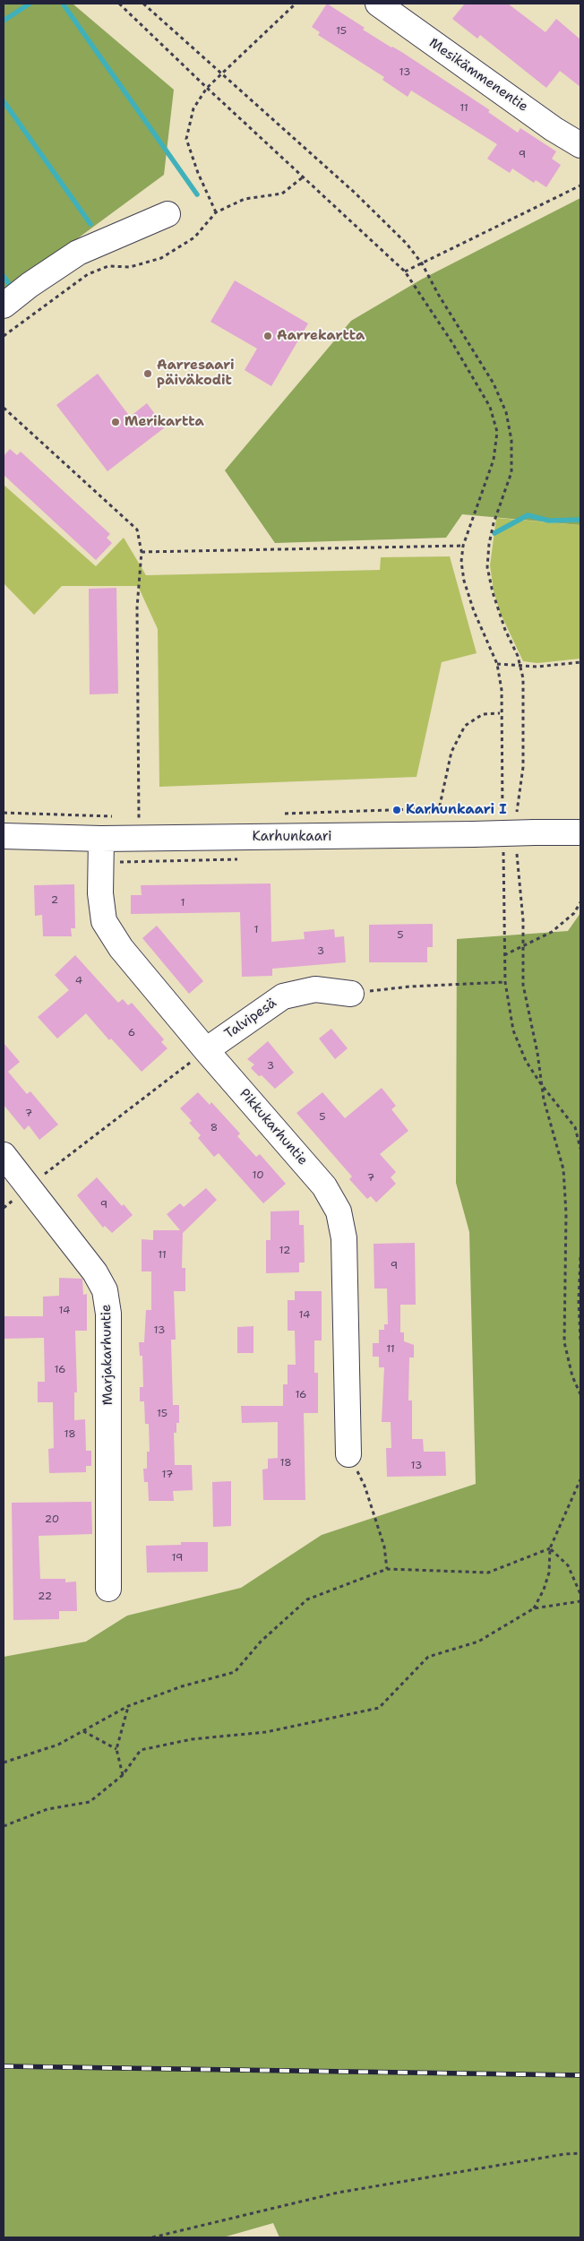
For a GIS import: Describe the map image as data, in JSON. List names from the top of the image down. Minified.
{"streets":{"street":["Mesikämmenentie","Karhunkaari","Talvipesä","Pikkukarhuntie","Marjakarhuntie"]},"crossings":[["Karhunkaari","Pikkukarhuntie"],["Talvipesä","Pikkukarhuntie"]],"places":["Aarrekartta","Aarresaari päiväkodit","Merikartta","Karhunkaari I"],"house_numbers":["15","13","11","9","2","1","1","5","3","4","6","3","7","5","8","10","7","9","12","11","9","14","14","13","11","16","16","15","18","18","13","17","20","19","22"]}
